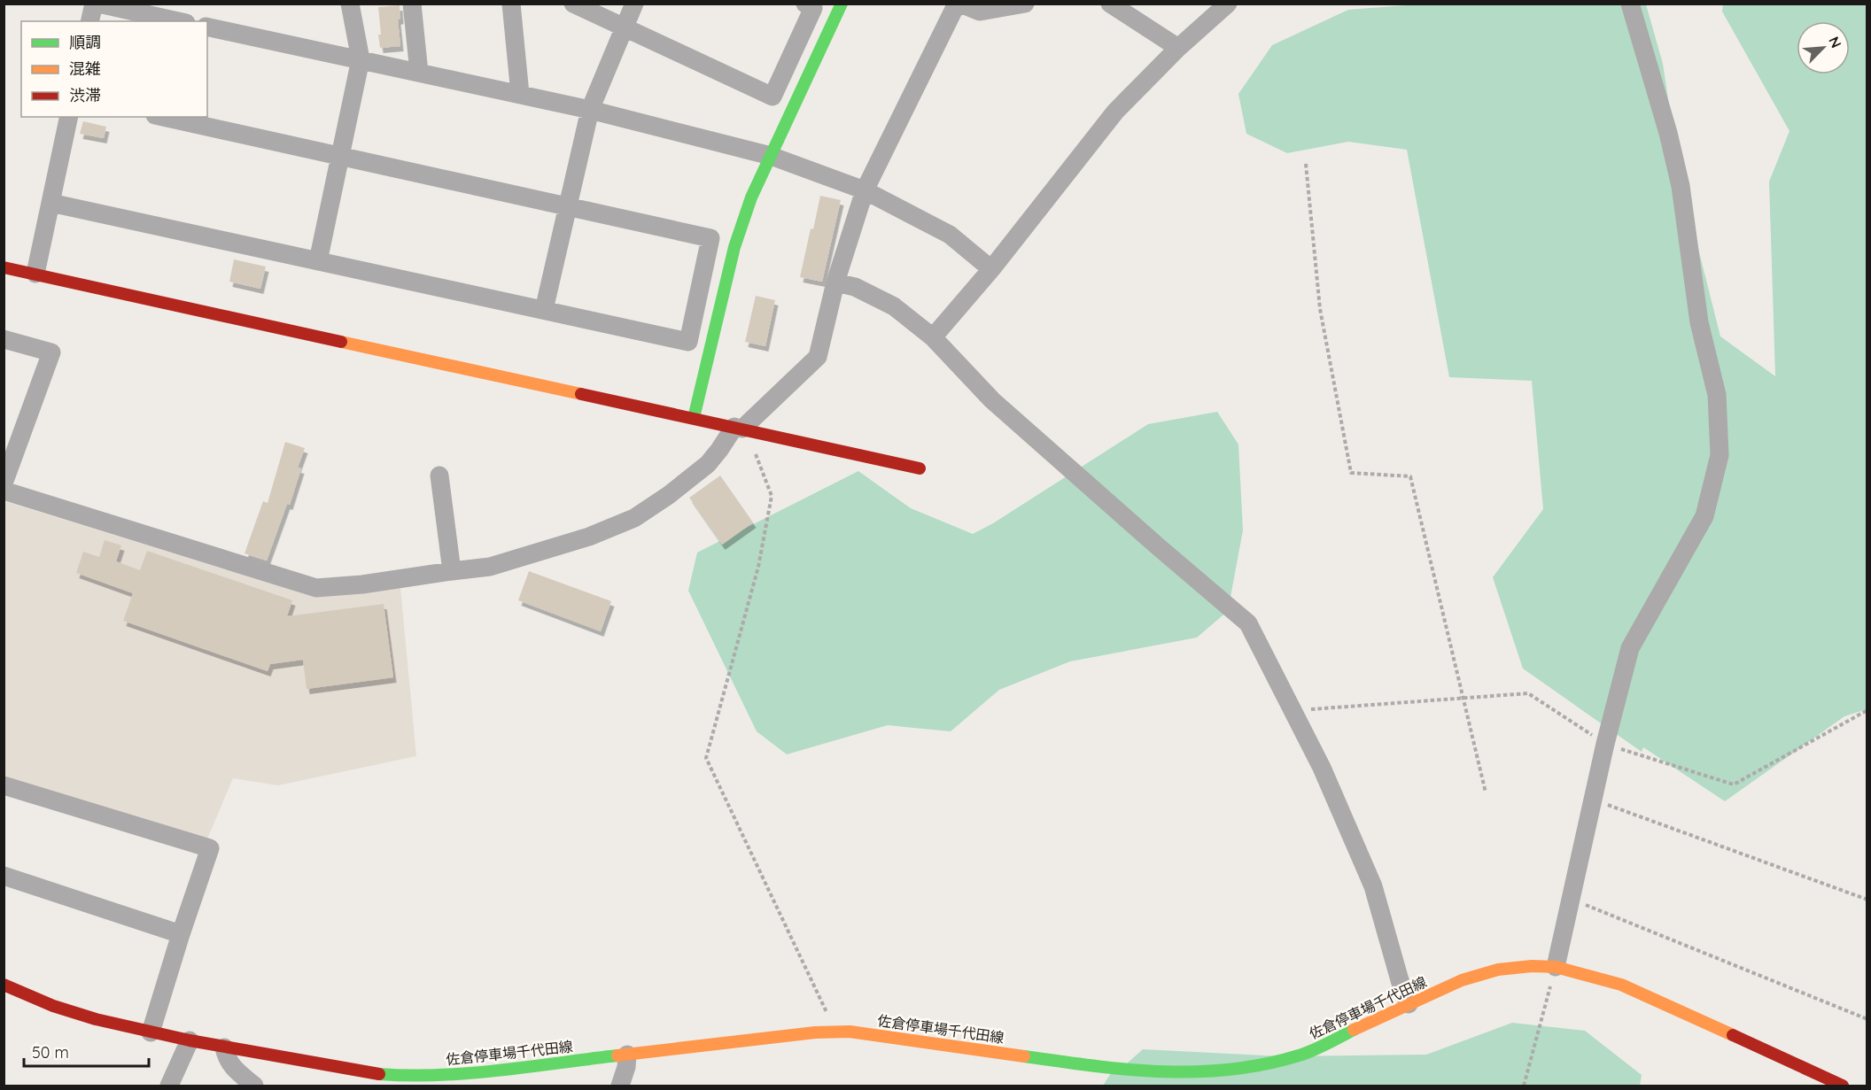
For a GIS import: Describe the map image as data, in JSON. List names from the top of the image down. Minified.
{"streets":{"main road":["佐倉停車場千代田線"]},"legend":["順調","混雑","渋滞"],"scale_bar":"50 m","north":"top right"}
